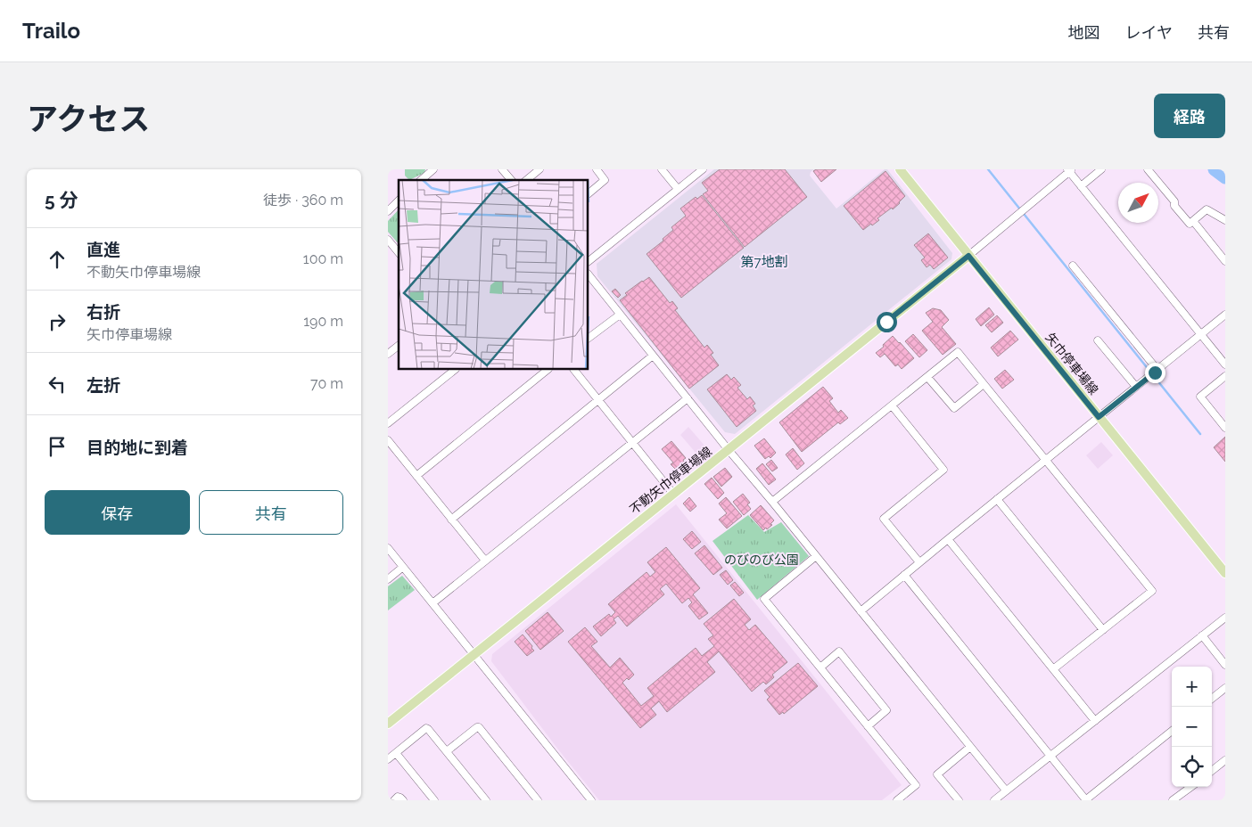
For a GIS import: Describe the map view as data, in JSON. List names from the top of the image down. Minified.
{"streets":{"main road":["矢巾停車場線","不動矢巾停車場線"]},"crossings":[["矢巾停車場線","不動矢巾停車場線"]],"districts":["第7地割"],"parks":["のびのび公園"],"north":"top right","page":{"header":"Trailo","nav":["地図","レイヤ","共有"],"title":"アクセス","buttons":["経路",["保存","共有"]],"heading":["5 分","徒歩 · 360 m"],"list":[["直進","不動矢巾停車場線","100 m"],["右折","矢巾停車場線","190 m"],["左折","70 m"],"目的地に到着"],"map_buttons":["+","−"]}}
